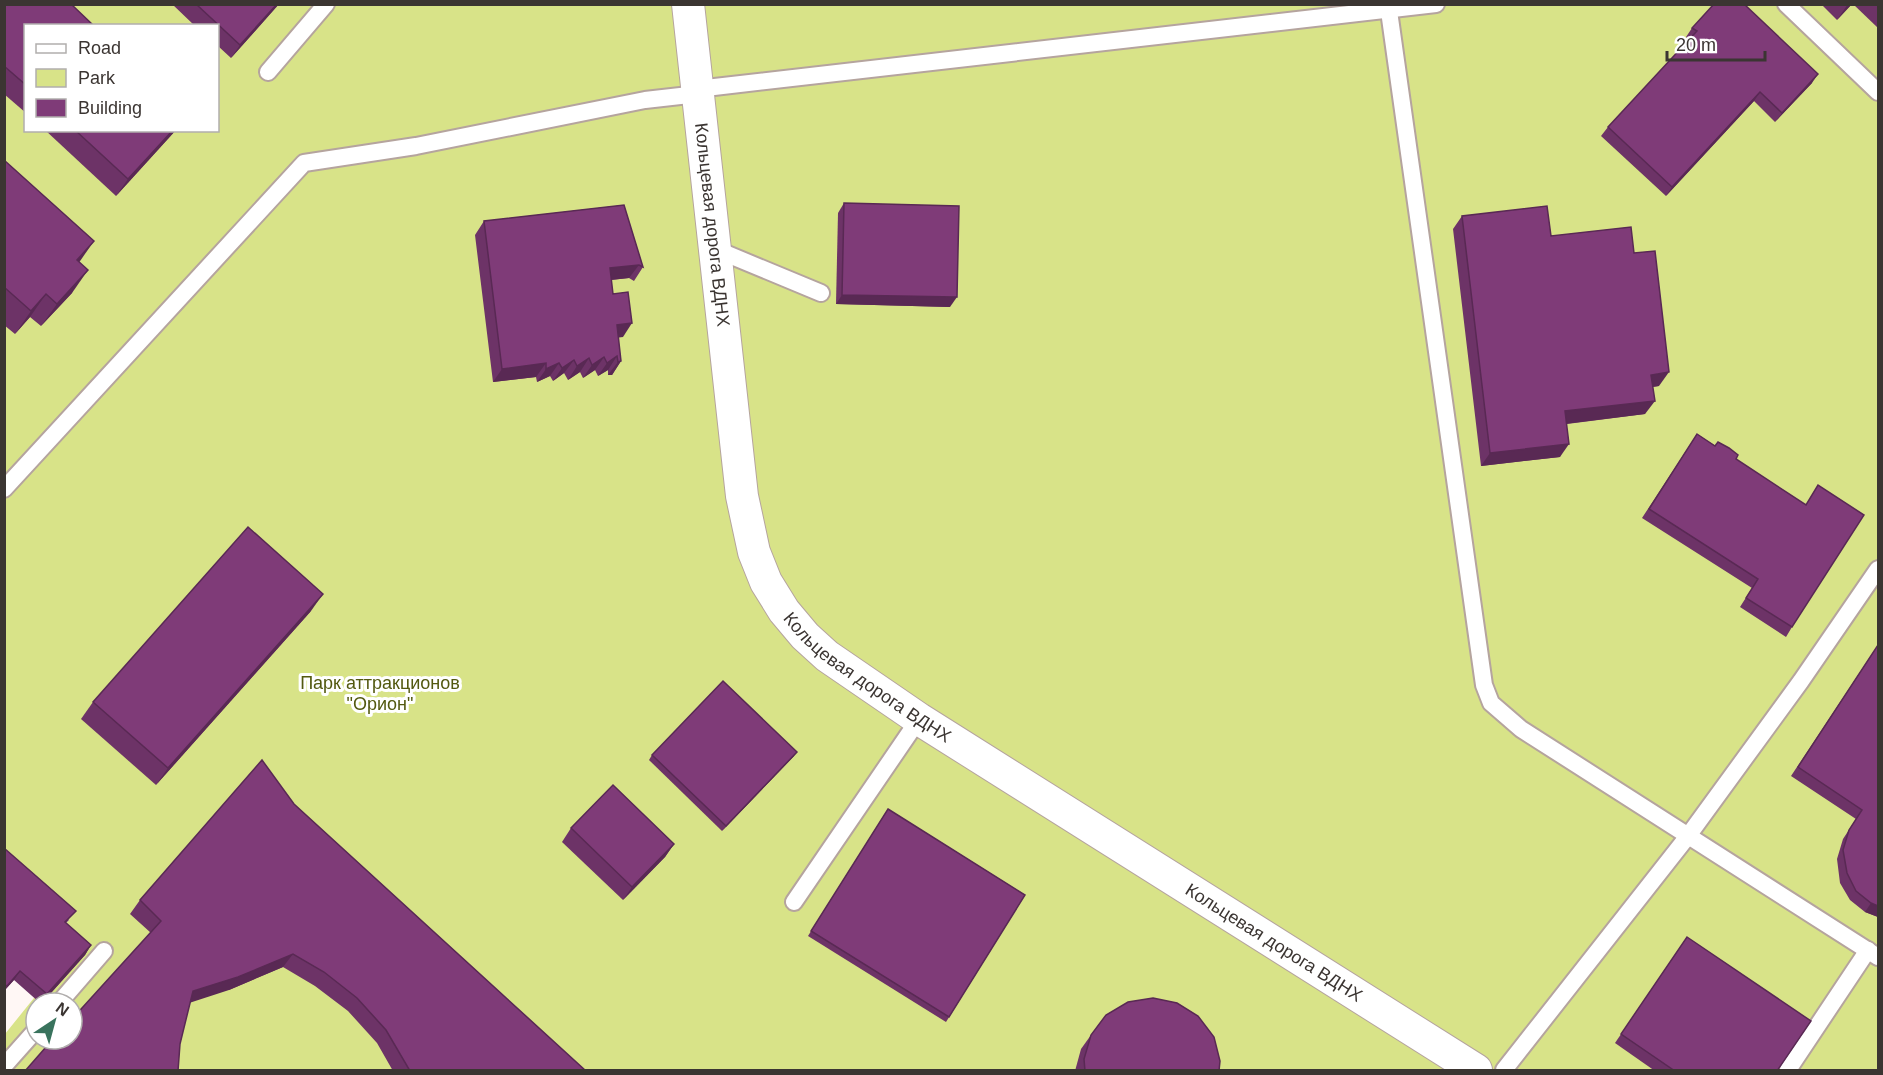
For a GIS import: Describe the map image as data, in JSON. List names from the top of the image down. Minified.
{"streets":{"street":["Кольцевая дорога ВДНХ"]},"parks":["Парк аттракционов \"Орион\""],"legend":["Road","Park","Building"],"scale_bar":"20 m","north":"top right"}
